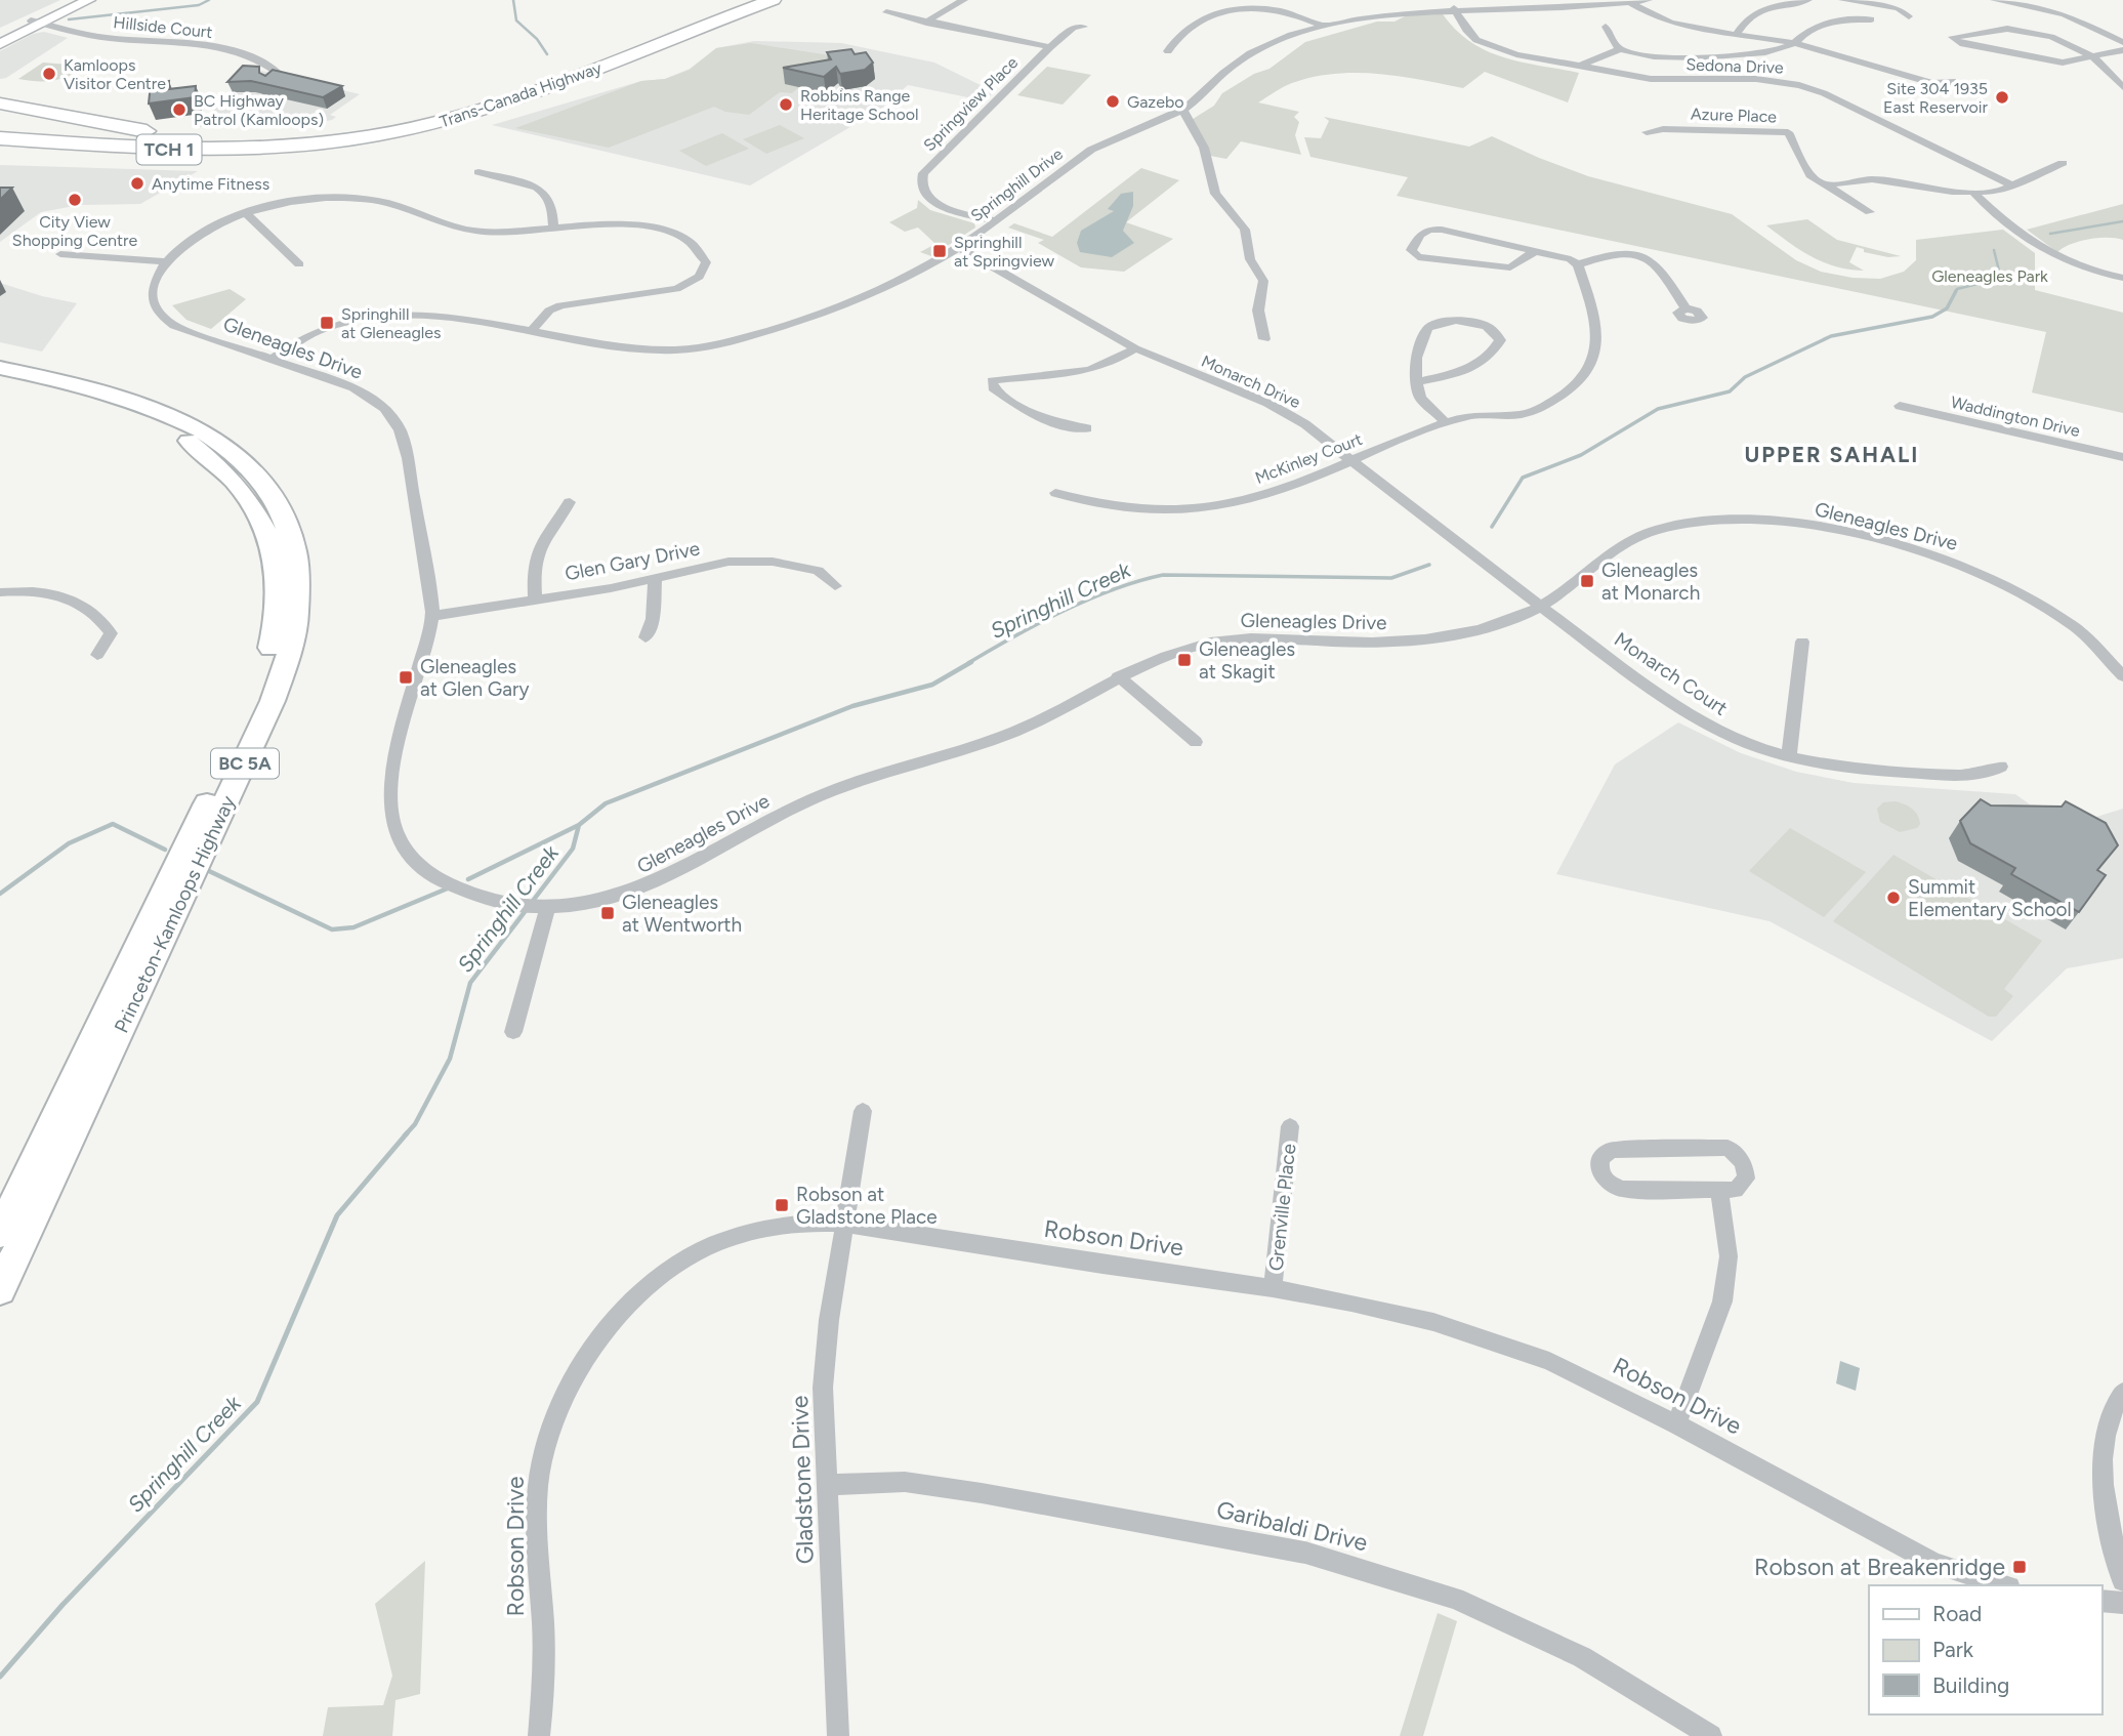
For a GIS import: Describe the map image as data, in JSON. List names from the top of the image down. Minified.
{"streets":{"highway":["Trans-Canada Highway","TCH 1"],"main road":["BC 5A","Princeton-Kamloops Highway"],"street":["Hillside Court","Sedona Drive","Springview Place","Azure Place","Springhill Drive","Gleneagles Drive","Monarch Drive","Waddington Drive","McKinley Court","Glen Gary Drive","Monarch Court","Grenville Place","Robson Drive","Gladstone Drive","Garibaldi Drive"]},"crossings":[["Sedona Drive","Springhill Drive"],["Springview Place","Springhill Drive"],["Springhill Drive","Gleneagles Drive"],["Springhill Drive","Monarch Drive"],["Gleneagles Drive","Monarch Drive"],["Gleneagles Drive","Glen Gary Drive"],["Gleneagles Drive","Monarch Court"],["Monarch Drive","McKinley Court"],["Monarch Drive","Monarch Court"],["Grenville Place","Robson Drive"],["Robson Drive","Gladstone Drive"],["Gladstone Drive","Garibaldi Drive"]],"districts":["UPPER SAHALI"],"water":["Springhill Creek"],"parks":["Gleneagles Park"],"places":{"other":["Kamloops Visitor Centre","Site 304 1935 East Reservoir","Gazebo","Robbins Range Heritage School","BC Highway Patrol (Kamloops)","Anytime Fitness","City View Shopping Centre","Summit Elementary School"],"transit":["Springhill at Springview","Springhill at Gleneagles","Gleneagles at Monarch","Gleneagles at Skagit","Gleneagles at Glen Gary","Gleneagles at Wentworth","Robson at Gladstone Place","Robson at Breakenridge"]},"legend":["Road","Park","Building"]}
